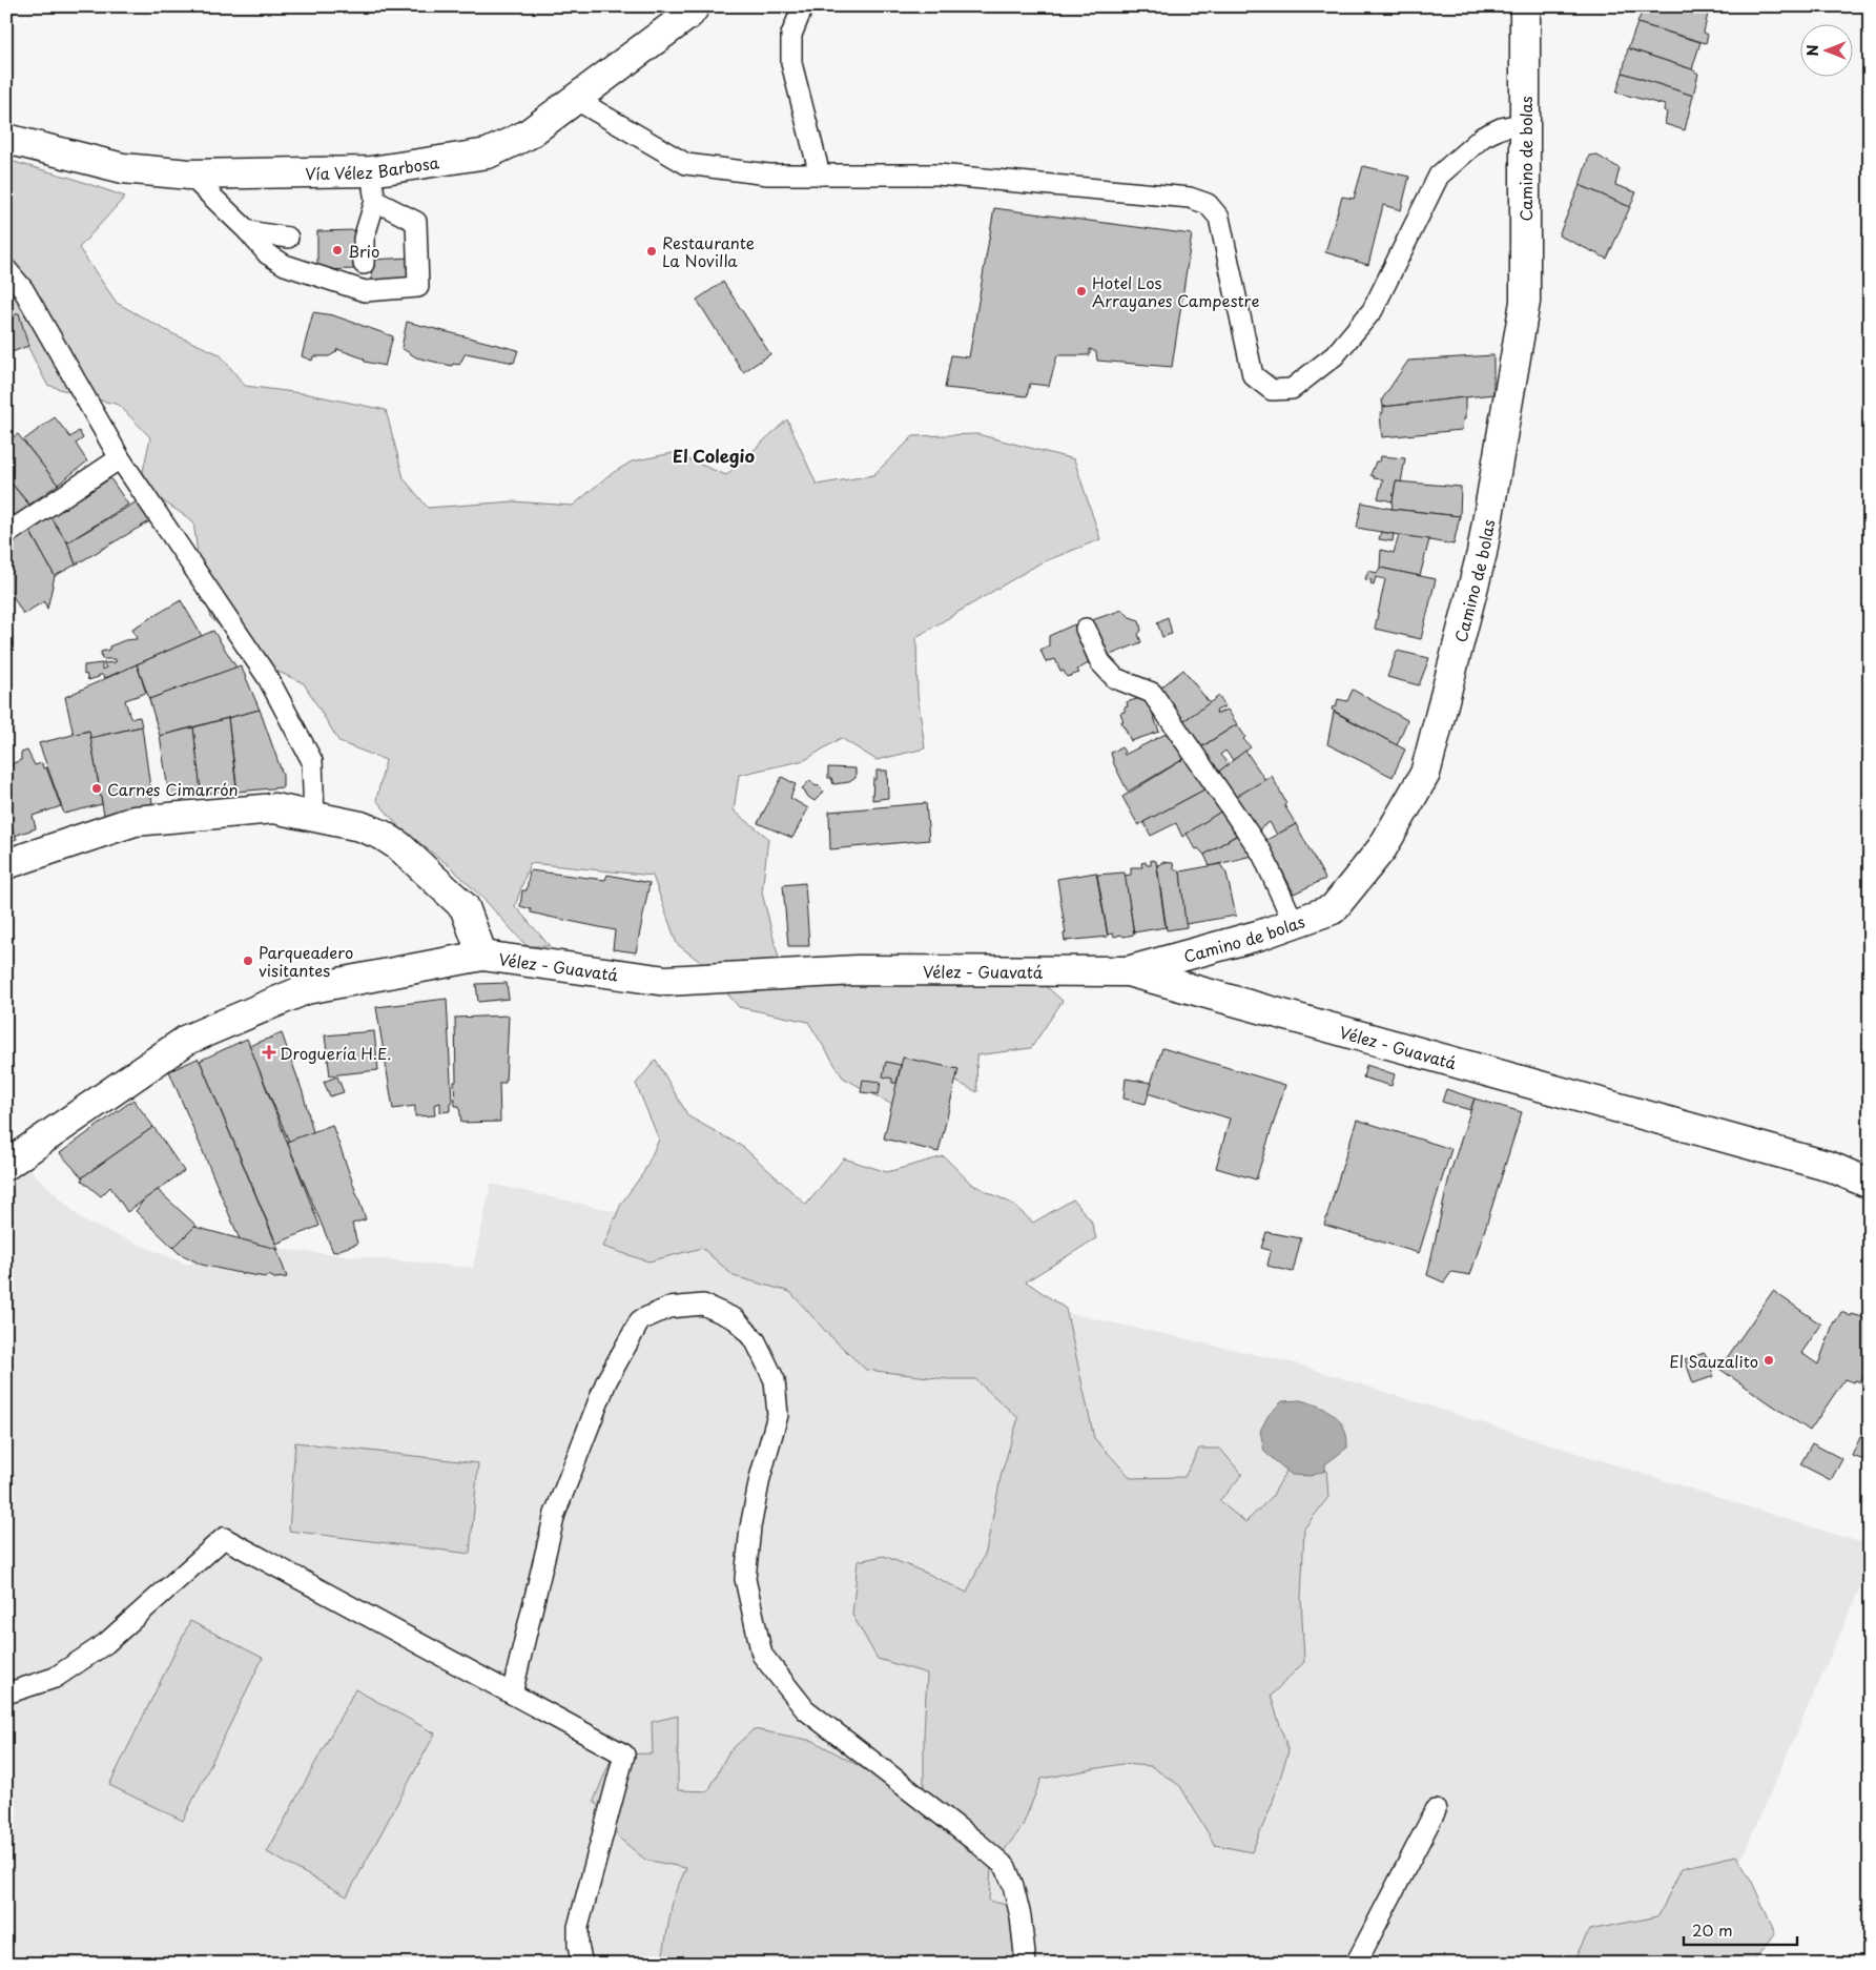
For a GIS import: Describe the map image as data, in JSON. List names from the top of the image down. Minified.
{"streets":{"street":["Camino de bolas","Vía Vélez Barbosa","Vélez - Guavatá"]},"crossings":[["Camino de bolas","Vélez - Guavatá"]],"districts":["El Colegio"],"places":{"other":["Brio","Restaurante La Novilla","Hotel Los Arrayanes Campestre","Carnes Cimarrón","Parqueadero visitantes","El Sauzalito"],"health":["Droguería H.E."]},"scale_bar":"20 m","north":"left"}
